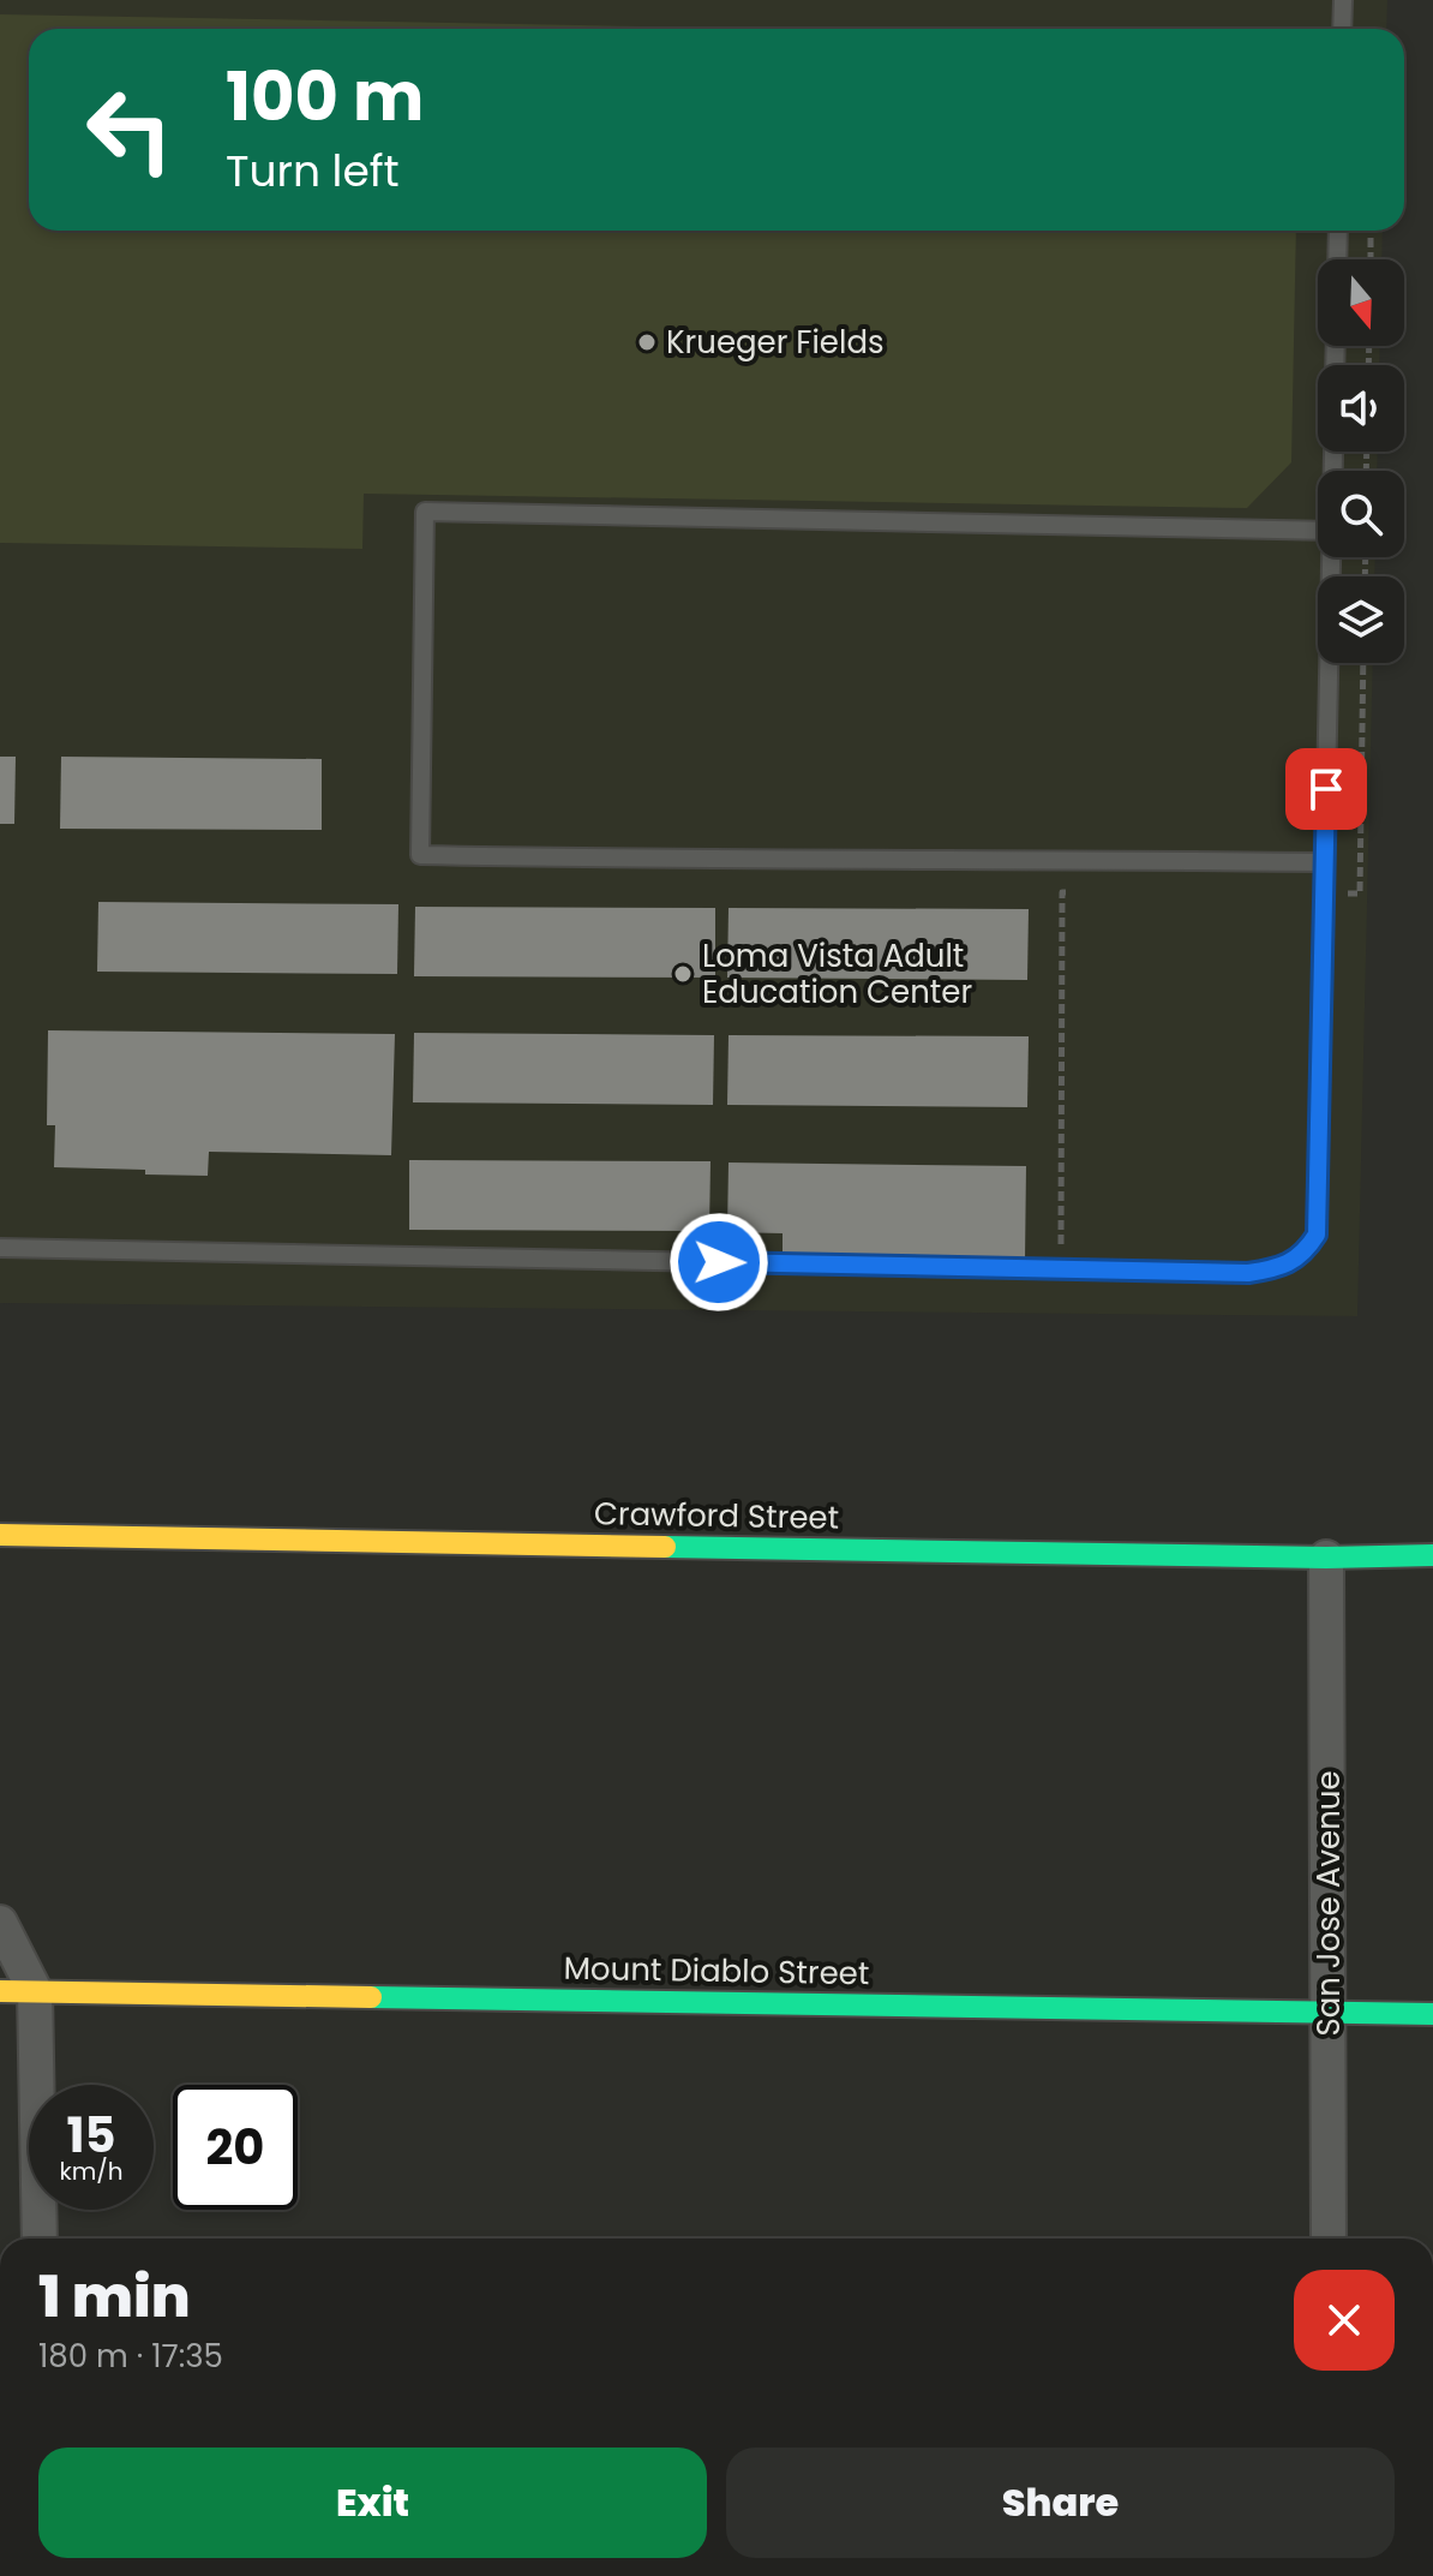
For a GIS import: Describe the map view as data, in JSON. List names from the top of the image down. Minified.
{"streets":{"street":["Crawford Street","San Jose Avenue","Mount Diablo Street"]},"crossings":[["Crawford Street","San Jose Avenue"],["San Jose Avenue","Mount Diablo Street"]],"places":["Krueger Fields","Loma Vista Adult Education Center"],"north":"bottom","page":{"turn":["100 m","Turn left"],"speed":"15 km/h","limit":"20","heading":["1 min","180 m · 17:35"],"buttons":["Exit","Share"]}}
